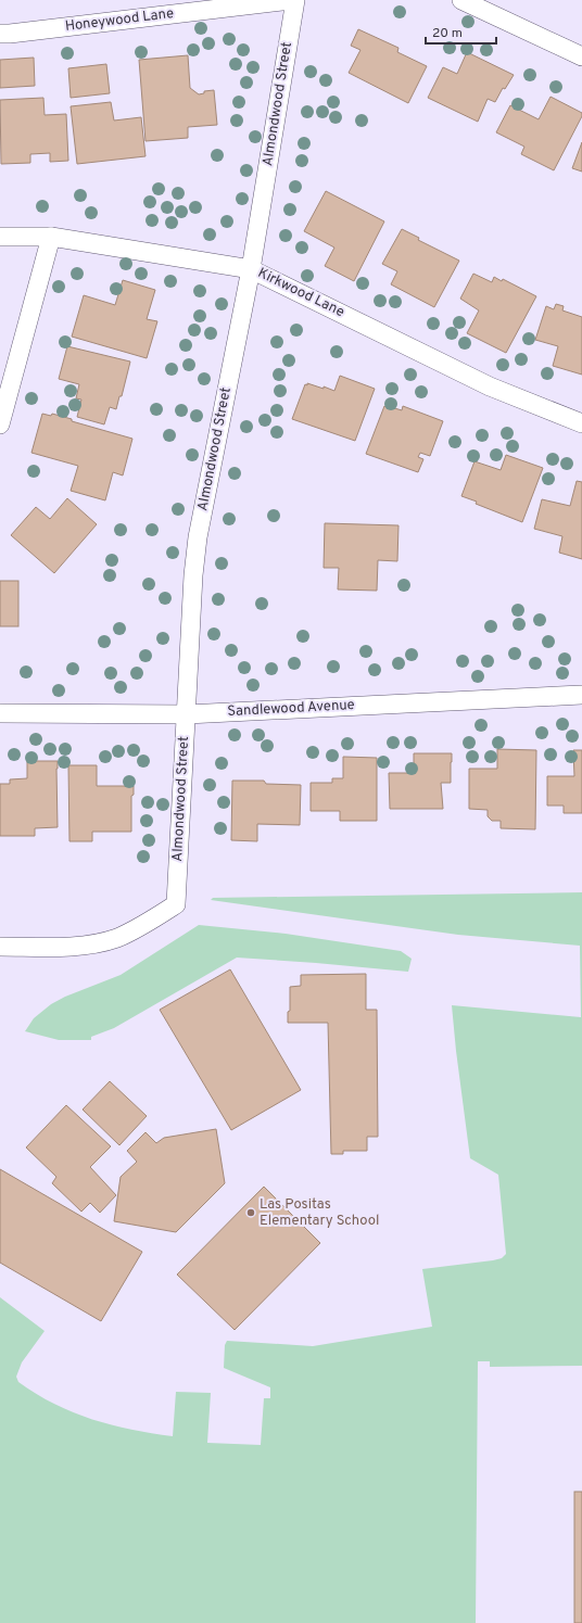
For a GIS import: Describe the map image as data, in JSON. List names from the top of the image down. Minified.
{"streets":{"street":["Honeywood Lane","Almondwood Street","Kirkwood Lane","Sandlewood Avenue"]},"crossings":[["Almondwood Street","Kirkwood Lane"],["Almondwood Street","Sandlewood Avenue"]],"places":["Las Positas Elementary School"],"scale_bar":"20 m"}
